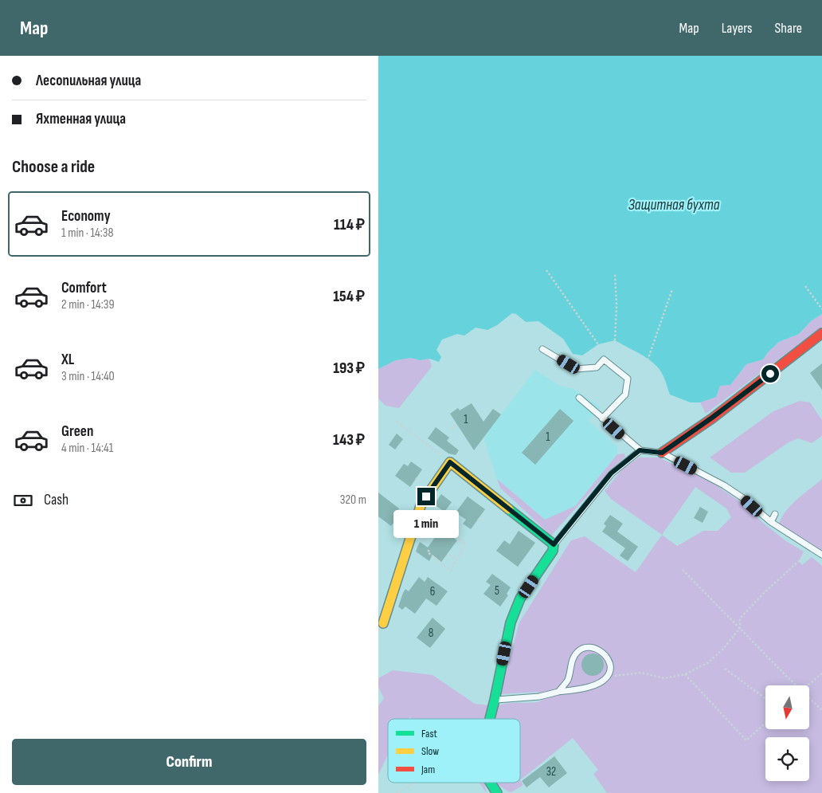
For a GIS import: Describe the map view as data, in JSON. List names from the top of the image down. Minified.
{"water":["Защитная бухта"],"house_numbers":["1","1","5","6","8","32"],"legend":["Fast","Slow","Jam"],"north":"bottom","page":{"header":"Map","nav":["Map","Layers","Share"],"banner":["Лесопильная улица","Яхтенная улица"],"heading":"Choose a ride","list":[{"name":"Economy","note":"1 min · 14:38","value":"114 ₽"},{"name":"Comfort","note":"2 min · 14:39","value":"154 ₽"},{"name":"XL","note":"3 min · 14:40","value":"193 ₽"},{"name":"Green","note":"4 min · 14:41","value":"143 ₽"}],"pay":["Cash","320 m"],"bubble":"1 min","buttons":"Confirm"}}
